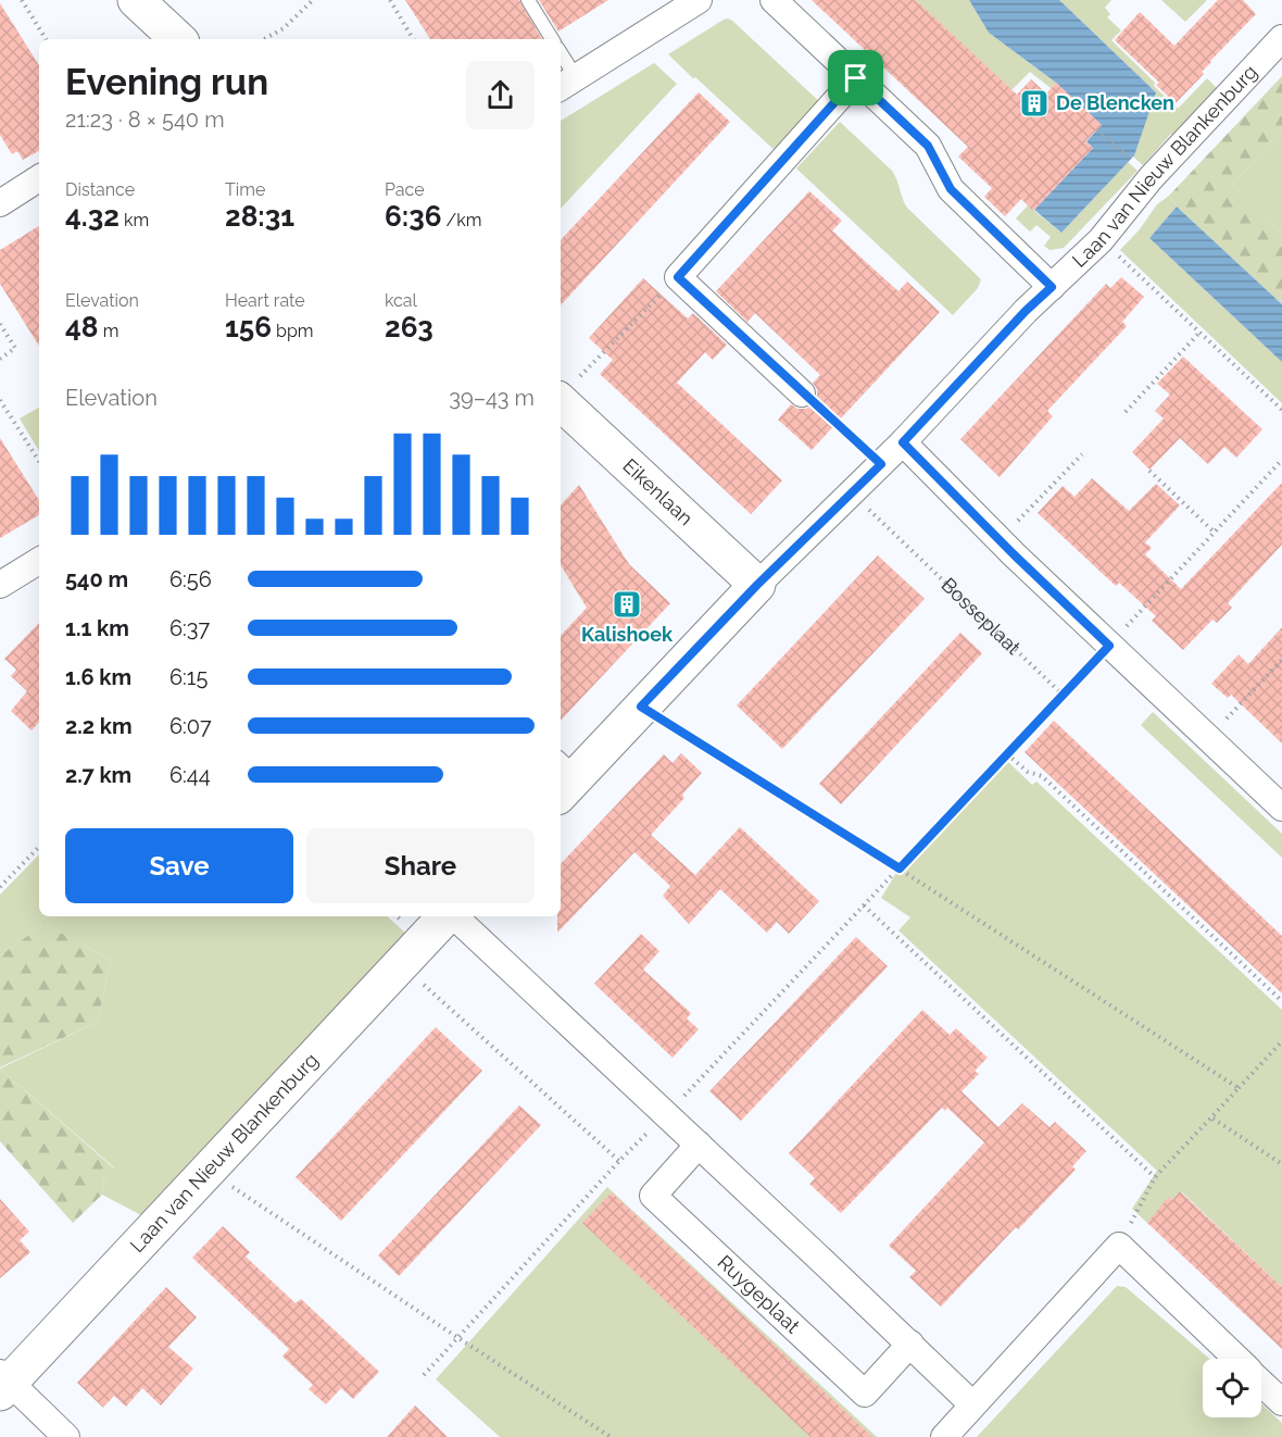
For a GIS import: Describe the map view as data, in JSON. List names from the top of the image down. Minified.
{"streets":{"street":["Laan van Nieuw Blankenburg","Eikenlaan","Ruygeplaat"],"path":["Bosseplaat"]},"crossings":[["Laan van Nieuw Blankenburg","Eikenlaan"],["Laan van Nieuw Blankenburg","Bosseplaat"]],"places":{"building":["De Blencken","Kalishoek"]},"page":{"heading":["Evening run","21:23 · 8 × 540 m"],"stats":[["Distance","4.32 km"],["Time","28:31"],["Pace","6:36 /km"],["Elevation","48 m"],["Heart rate","156 bpm"],["kcal","263"]],"chart":["Elevation","39–43 m"],"list":[{"name":"540 m","note":"6:56"},{"name":"1.1 km","note":"6:37"},{"name":"1.6 km","note":"6:15"},{"name":"2.2 km","note":"6:07"},{"name":"2.7 km","note":"6:44"}],"buttons":["Save","Share"]}}
